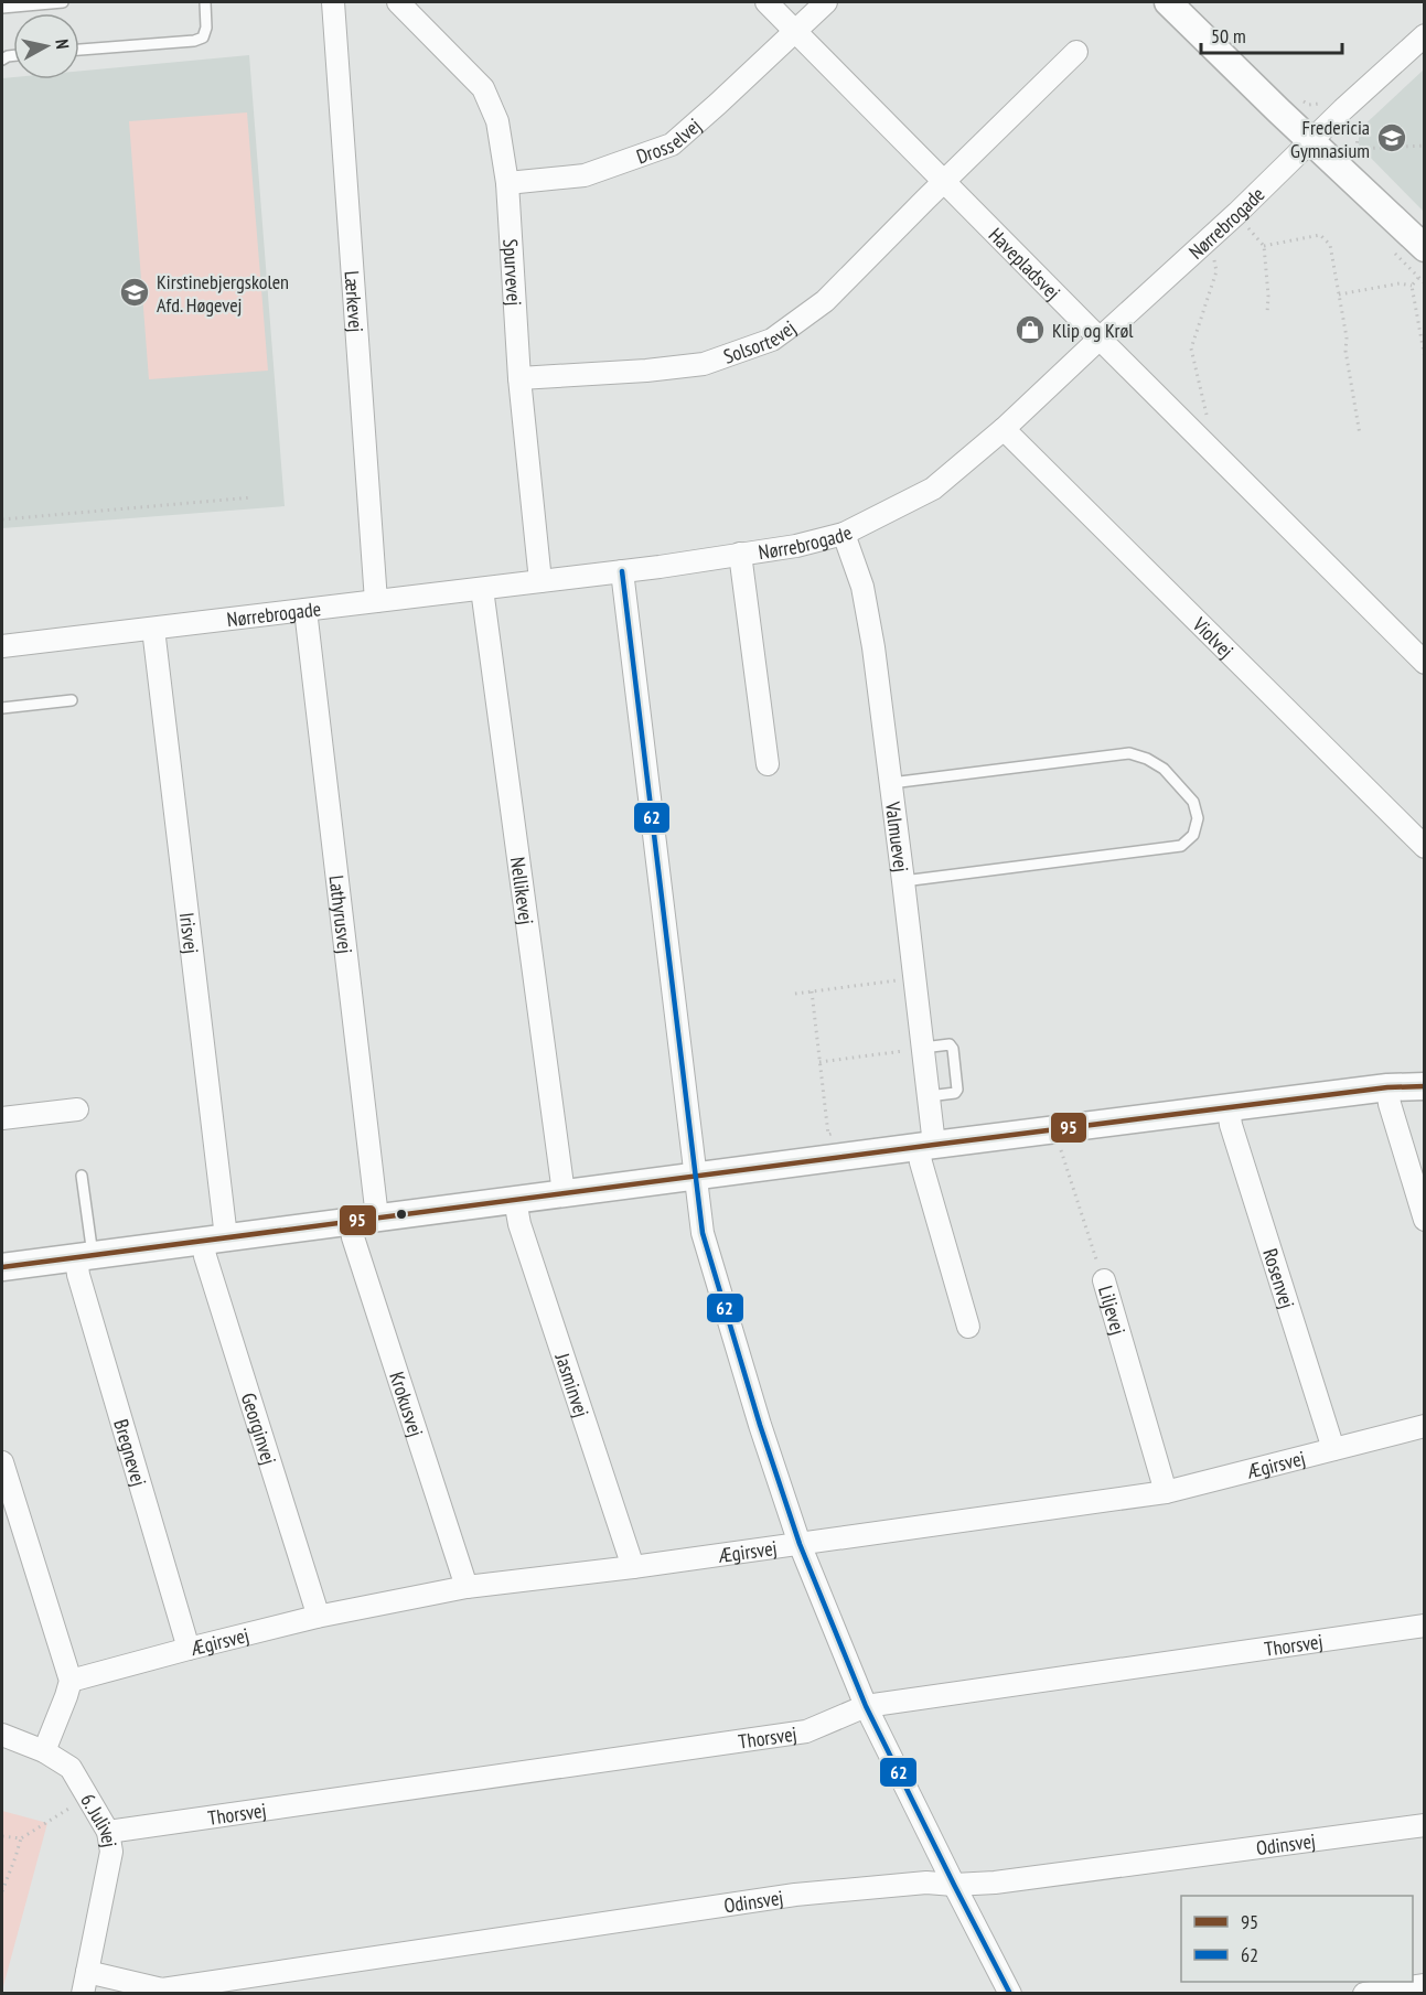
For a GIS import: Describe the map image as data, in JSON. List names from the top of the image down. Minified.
{"streets":{"street":["Drosselvej","Nørrebrogade","Havepladsvej","Spurvevej","Lærkevej","Solsortevej","Violvej","Valmuevej","Nellikevej","Lathyrusvej","Irisvej","Rosenvej","Liljevej","Jasminvej","Krokusvej","Georginvej","Bregnevej","Ægirsvej","Thorsvej","6. Julivej","Odinsvej"]},"crossings":[["Drosselvej","Havepladsvej"],["Drosselvej","Spurvevej"],["Nørrebrogade","Havepladsvej"],["Nørrebrogade","Spurvevej"],["Nørrebrogade","Lærkevej"],["Nørrebrogade","Violvej"],["Nørrebrogade","Valmuevej"],["Nørrebrogade","Nellikevej"],["Nørrebrogade","Lathyrusvej"],["Nørrebrogade","Irisvej"],["Havepladsvej","Solsortevej"],["Spurvevej","Solsortevej"],["Irisvej","Georginvej"],["Rosenvej","Ægirsvej"],["Liljevej","Ægirsvej"],["Jasminvej","Ægirsvej"],["Krokusvej","Ægirsvej"],["Georginvej","Ægirsvej"],["Bregnevej","Ægirsvej"],["Thorsvej","6. Julivej"],["6. Julivej","Odinsvej"]],"places":{"school or university":["Fredericia Gymnasium","Kirstinebjergskolen Afd. Høgevej"],"shop":["Klip og Krøl"]},"lines":["transit line 62","transit line 95"],"legend":["95","62"],"scale_bar":"50 m","north":"right"}
